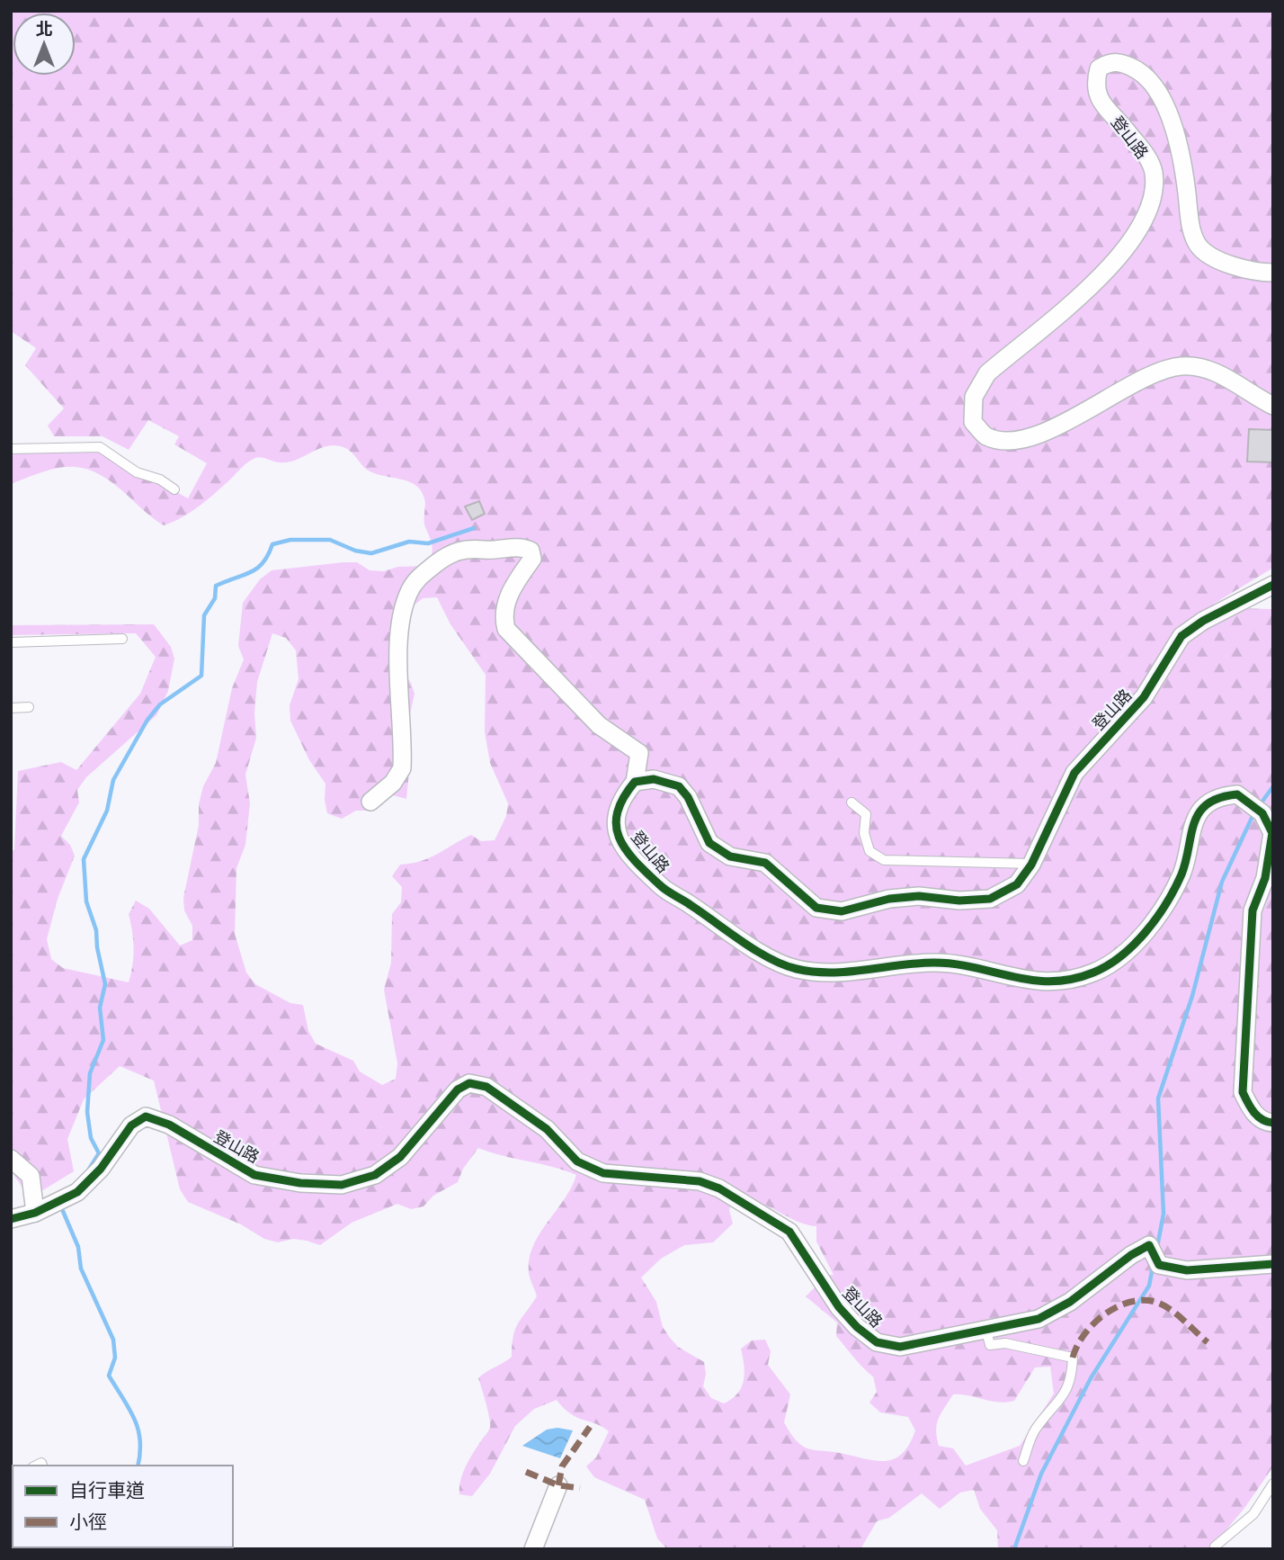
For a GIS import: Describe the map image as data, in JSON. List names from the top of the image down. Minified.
{"streets":{"street":["登山路"]},"legend":["自行車道","小徑"],"north":"top"}
